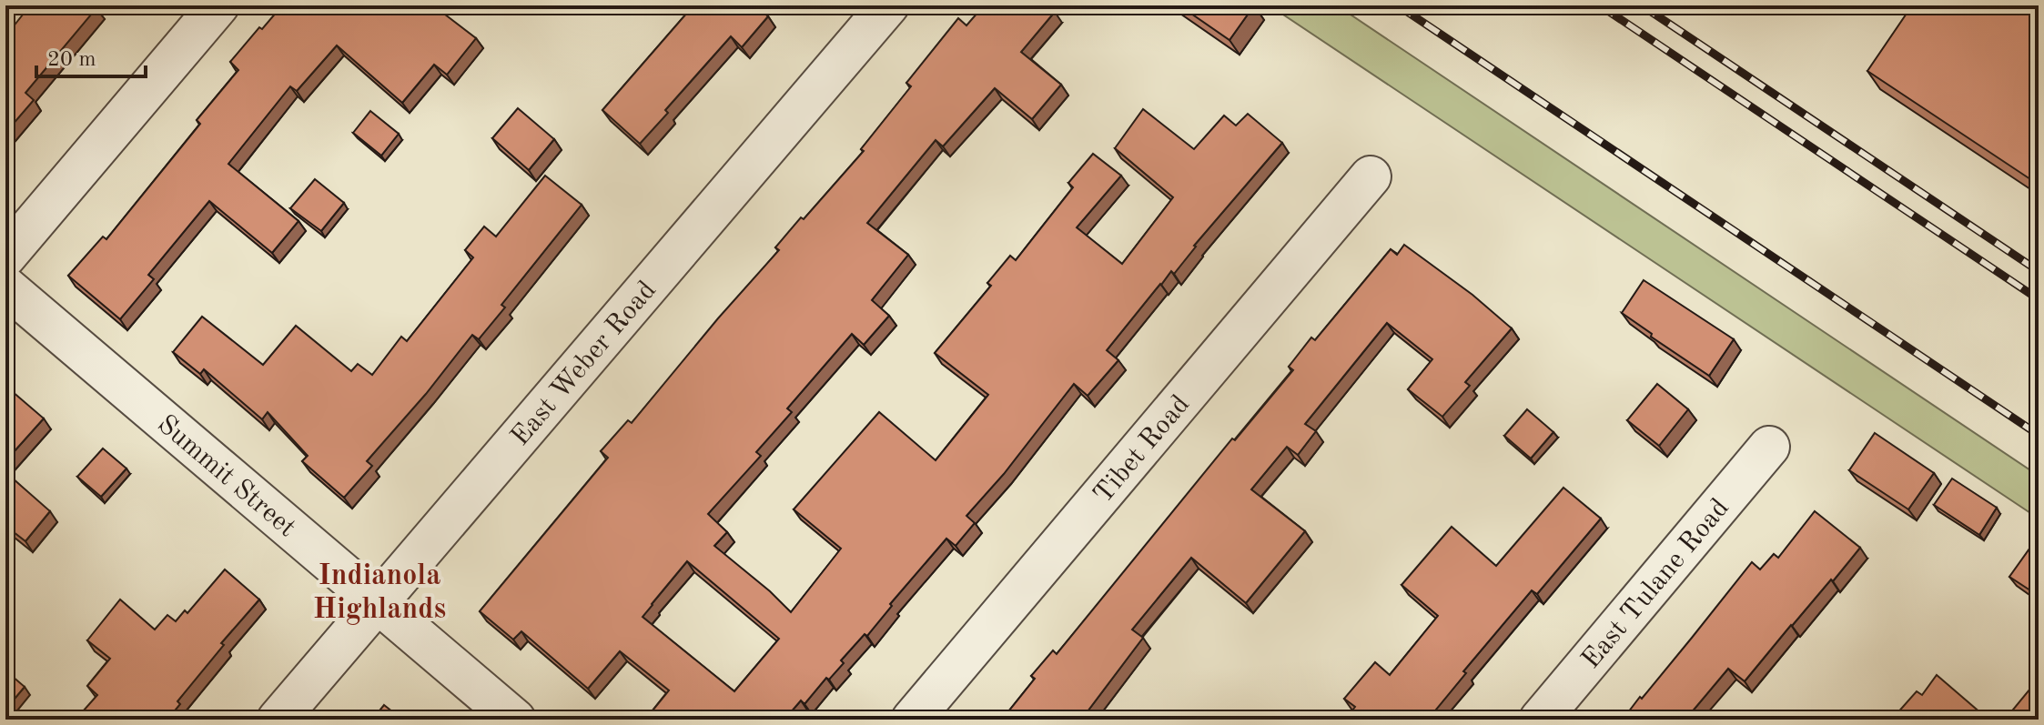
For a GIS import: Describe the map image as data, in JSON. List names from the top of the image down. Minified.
{"streets":{"street":["East Weber Road","Tibet Road","Summit Street","East Tulane Road"]},"crossings":[["East Weber Road","Summit Street"]],"districts":["Indianola Highlands"],"scale_bar":"20 m"}
